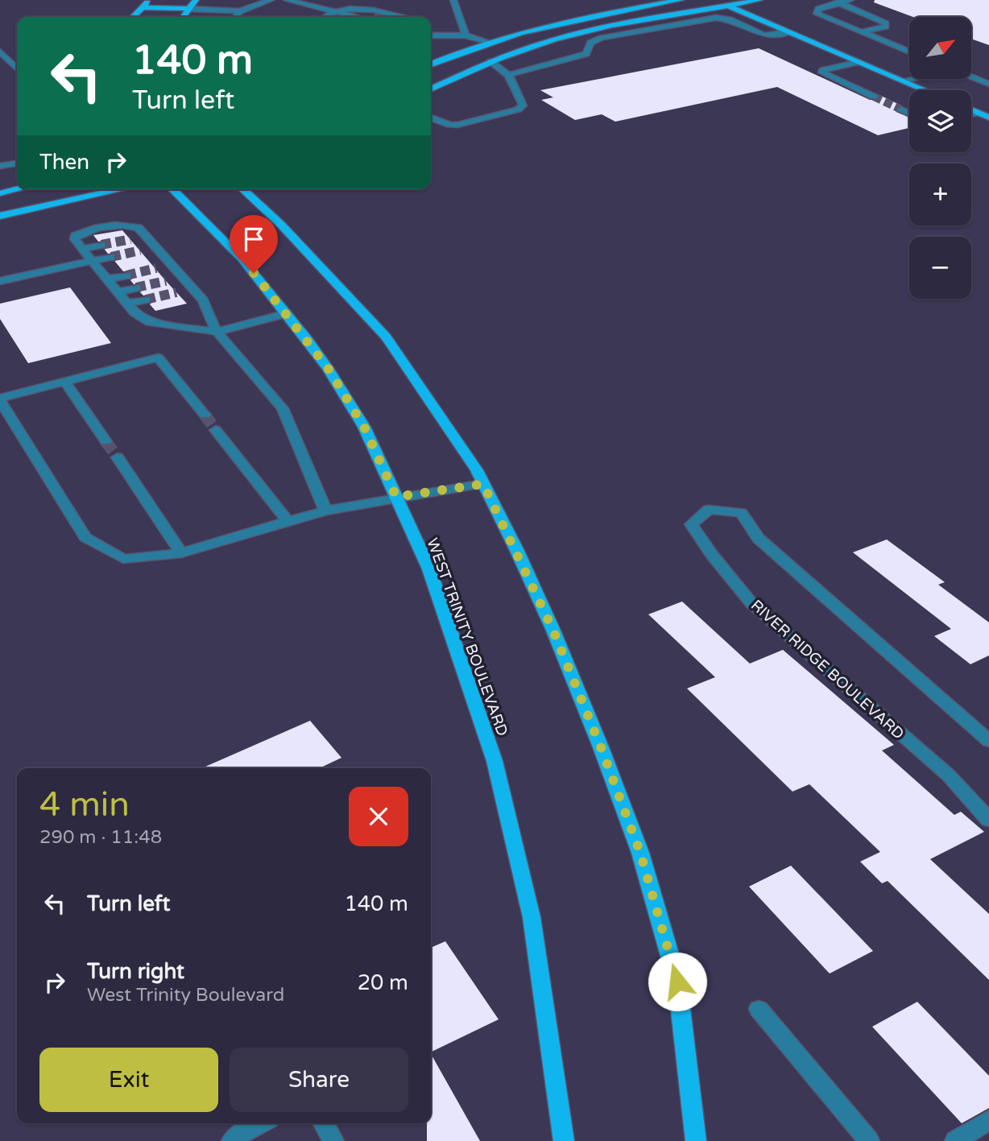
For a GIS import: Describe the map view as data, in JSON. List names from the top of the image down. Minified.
{"streets":{"main road":["WEST TRINITY BOULEVARD"],"street":["RIVER RIDGE BOULEVARD"]},"north":"top right","page":{"map_buttons":["+","−"],"turn":["140 m","Turn left"],"then":"Then","heading":["4 min","290 m · 11:48"],"list":[{"name":"Turn left","value":"140 m"},{"name":"Turn right","note":"West Trinity Boulevard","value":"20 m"}],"buttons":["Exit","Share"]}}
